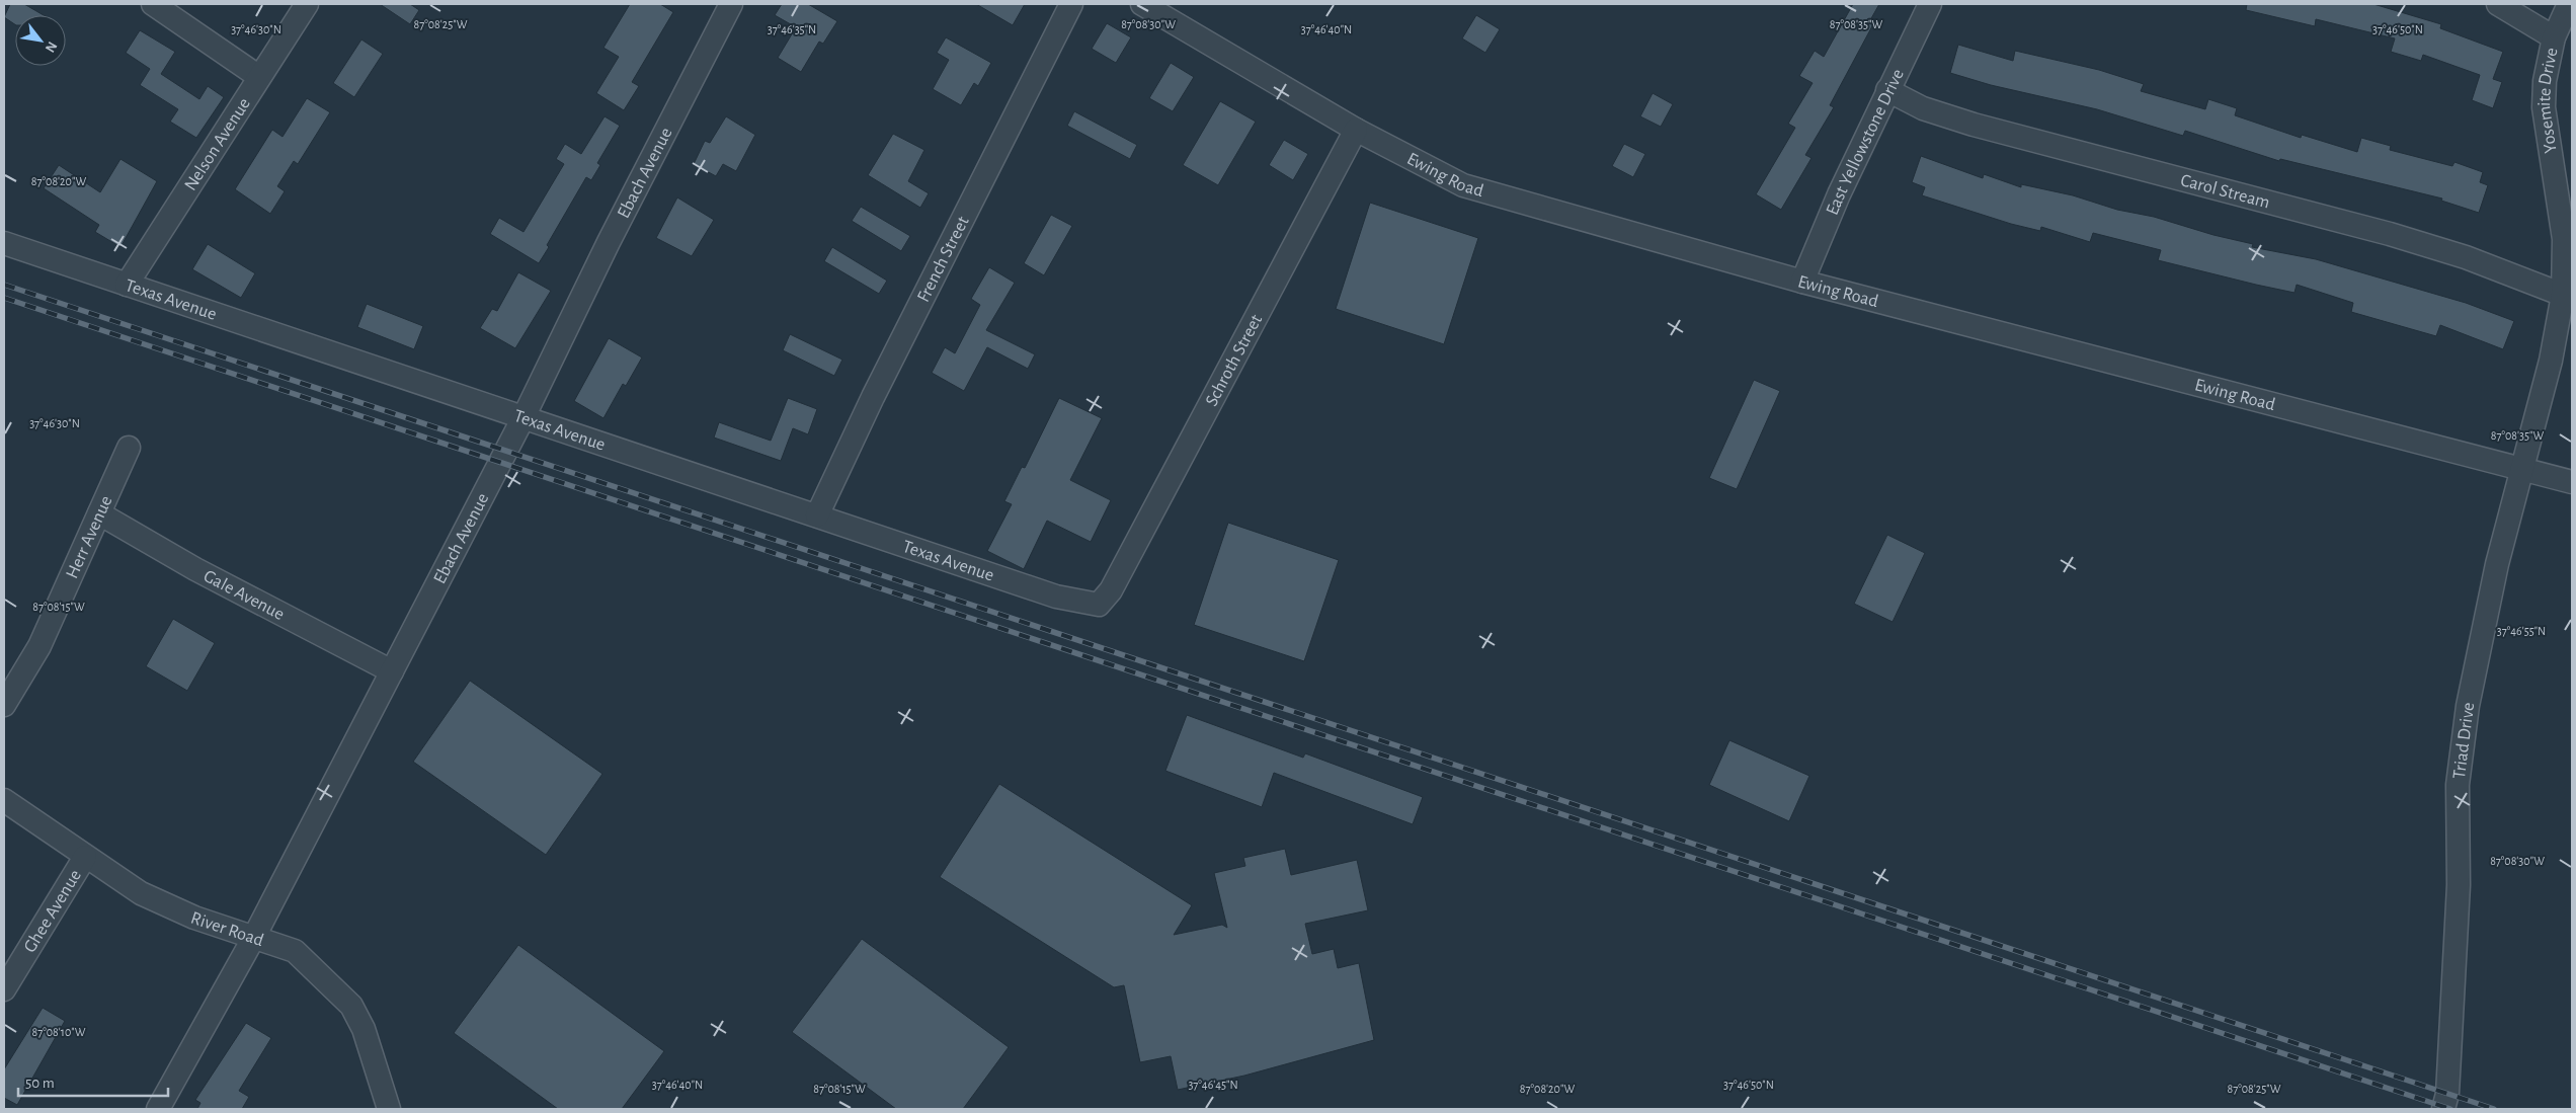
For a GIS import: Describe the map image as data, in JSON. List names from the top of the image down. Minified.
{"streets":{"street":["Yosemite Drive","East Yellowstone Drive","Nelson Avenue","Ebach Avenue","Ewing Road","Carol Stream","French Street","Texas Avenue","Schroth Street","Herr Avenue","Gale Avenue","Triad Drive","Ghee Avenue","River Road"]},"crossings":[["Yosemite Drive","Ewing Road"],["Yosemite Drive","Carol Stream"],["Yosemite Drive","Triad Drive"],["East Yellowstone Drive","Ewing Road"],["East Yellowstone Drive","Carol Stream"],["Nelson Avenue","Texas Avenue"],["Ebach Avenue","Texas Avenue"],["Ebach Avenue","Gale Avenue"],["Ebach Avenue","River Road"],["Ewing Road","Schroth Street"],["Ewing Road","Triad Drive"],["French Street","Texas Avenue"],["Texas Avenue","Schroth Street"],["Herr Avenue","Gale Avenue"],["Ghee Avenue","River Road"]],"scale_bar":"50 m","north":"bottom right","coordinates":["87°08'25\"W","87°08'30\"W","87°08'35\"W","37°46'40\"N","37°46'30\"N","37°46'35\"N","37°46'50\"N","87°08'20\"W","87°08'15\"W","37°46'55\"N","87°08'10\"W","37°46'45\"N"]}
